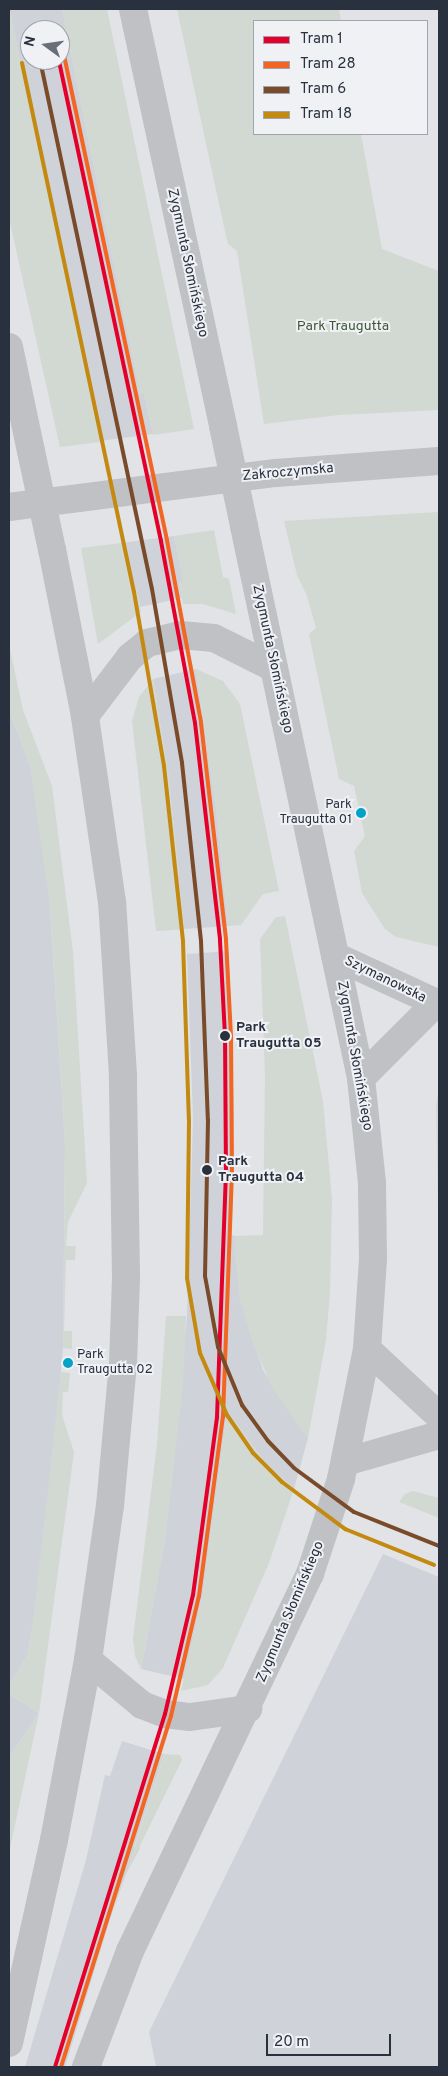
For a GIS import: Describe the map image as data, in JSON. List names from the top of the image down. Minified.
{"streets":{"main road":["Zygmunta Słomińskiego","Zakroczymska","Szymanowska"]},"crossings":[["Zygmunta Słomińskiego","Szymanowska"]],"parks":["Park Traugutta"],"places":["Park Traugutta 01","Park Traugutta 05","Park Traugutta 04","Park Traugutta 02"],"lines":["tram line 1","tram line 28","tram line 6","tram line 18"],"legend":["Tram 1","Tram 28","Tram 6","Tram 18"],"scale_bar":"20 m","north":"left"}
